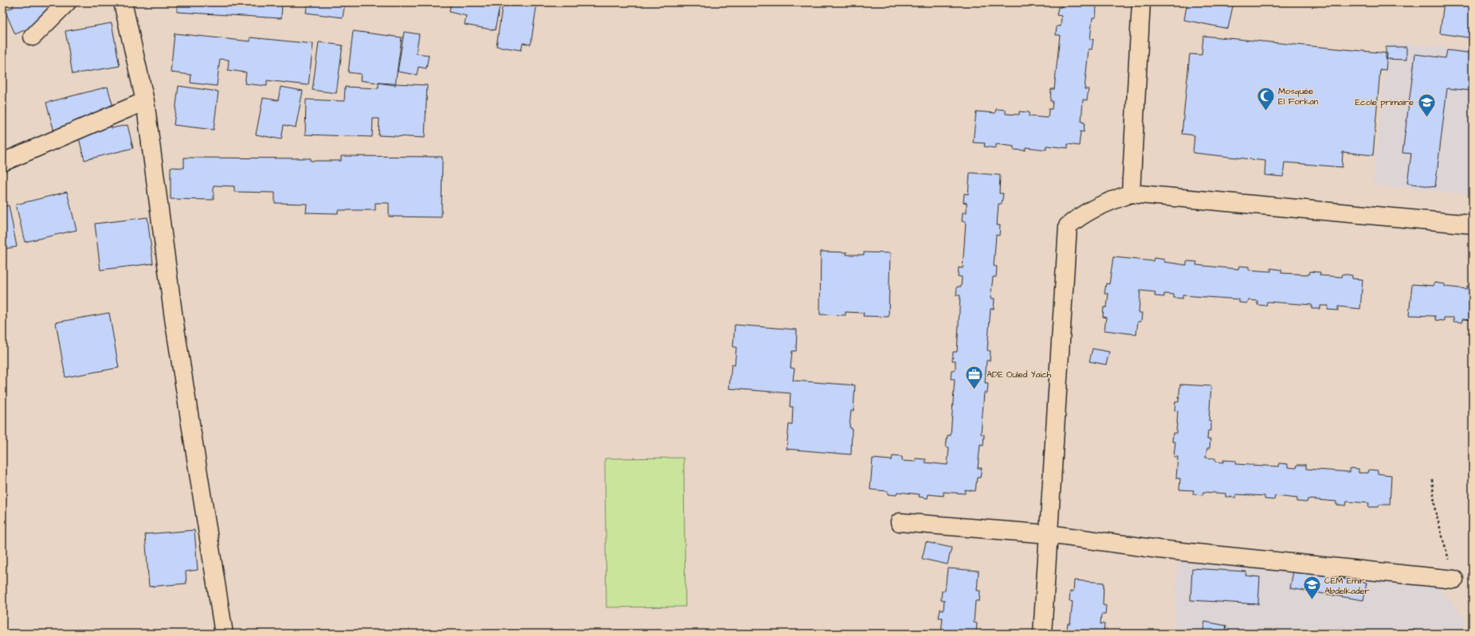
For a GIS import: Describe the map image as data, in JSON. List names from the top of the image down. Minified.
{"places":{"mosque":["Mosquée El Forkan"],"school or university":["Ecole primaire","CEM Emir Abdelkader"],"office":["ADE Ouled Yaich"]}}
